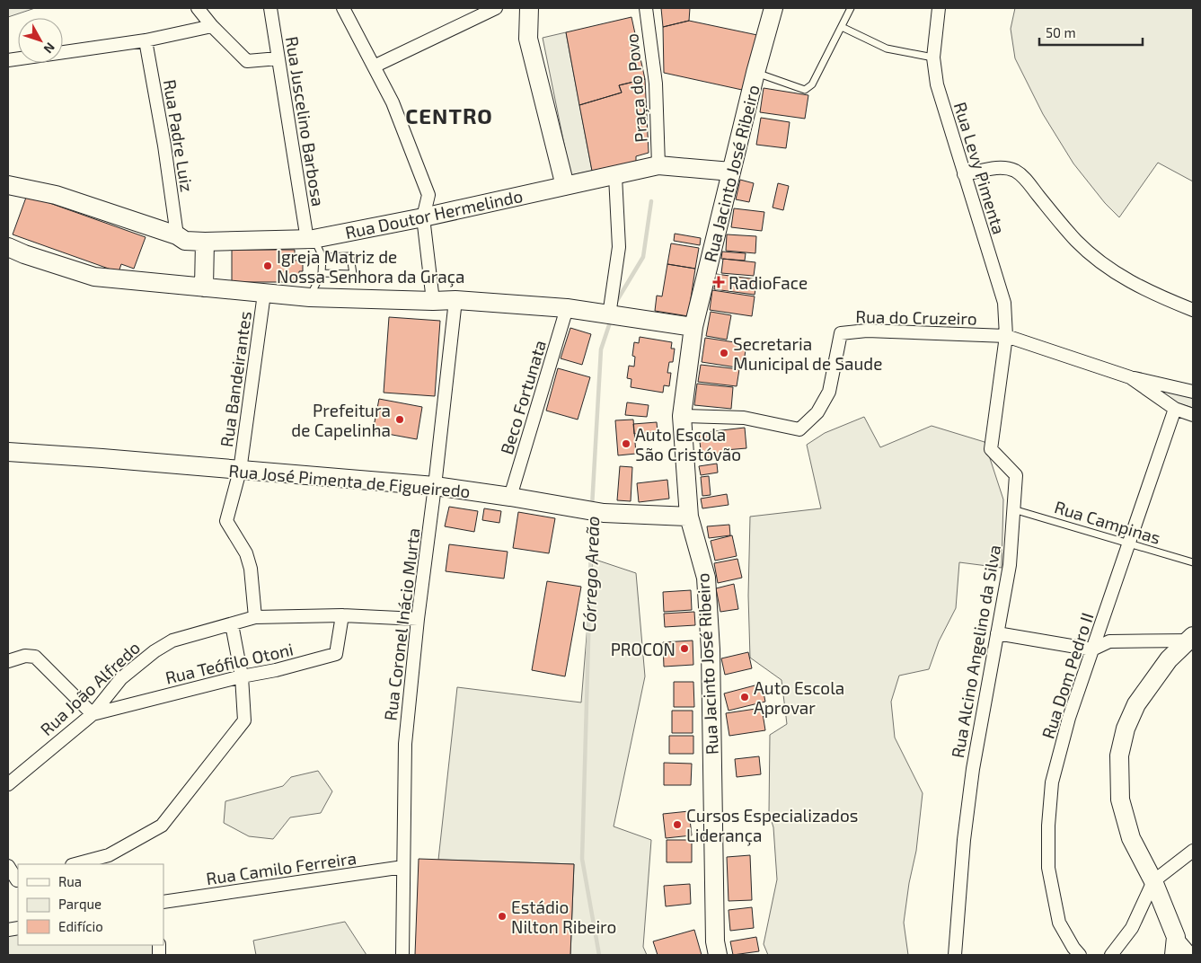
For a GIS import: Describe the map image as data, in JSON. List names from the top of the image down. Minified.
{"streets":{"street":["Praça do Povo","Rua Juscelino Barbosa","Rua Padre Luiz","Rua Levy Pimenta","Rua Jacinto José Ribeiro","Rua Doutor Hermelindo","Rua do Cruzeiro","Rua Bandeirantes","Beco Fortunata","Rua José Pimenta de Figueiredo","Rua Coronel Inácio Murta","Rua Alcino Angelino da Silva","Rua Teófilo Otoni","Rua Dom Pedro II","Rua João Alfredo","Rua Camilo Ferreira"],"lane":["Rua Campinas"]},"crossings":[["Praça do Povo","Rua Doutor Hermelindo"],["Rua Juscelino Barbosa","Rua Doutor Hermelindo"],["Rua Padre Luiz","Rua Doutor Hermelindo"],["Rua Levy Pimenta","Rua do Cruzeiro"],["Rua Levy Pimenta","Rua Alcino Angelino da Silva"],["Rua Jacinto José Ribeiro","Rua Doutor Hermelindo"],["Rua Jacinto José Ribeiro","Rua do Cruzeiro"],["Rua Jacinto José Ribeiro","Rua José Pimenta de Figueiredo"],["Rua do Cruzeiro","Rua Alcino Angelino da Silva"],["Rua do Cruzeiro","Rua Dom Pedro II"],["Rua Bandeirantes","Rua José Pimenta de Figueiredo"],["Rua Bandeirantes","Rua João Alfredo"],["Beco Fortunata","Rua José Pimenta de Figueiredo"],["Rua José Pimenta de Figueiredo","Rua Coronel Inácio Murta"],["Rua Campinas","Rua Alcino Angelino da Silva"],["Rua Campinas","Rua Dom Pedro II"],["Rua Coronel Inácio Murta","Rua João Alfredo"],["Rua Coronel Inácio Murta","Rua Camilo Ferreira"],["Rua Teófilo Otoni","Rua João Alfredo"]],"districts":["CENTRO"],"water":["Córrego Areão"],"places":{"other":["Igreja Matriz de Nossa Senhora da Graça","Secretaria Municipal de Saude","Prefeitura de Capelinha","Auto Escola São Cristóvão","PROCON","Auto Escola Aprovar","Cursos Especializados Liderança","Estádio Nilton Ribeiro"],"health":["RadioFace"]},"legend":["Rua","Parque","Edifício"],"scale_bar":"50 m","north":"bottom right"}
